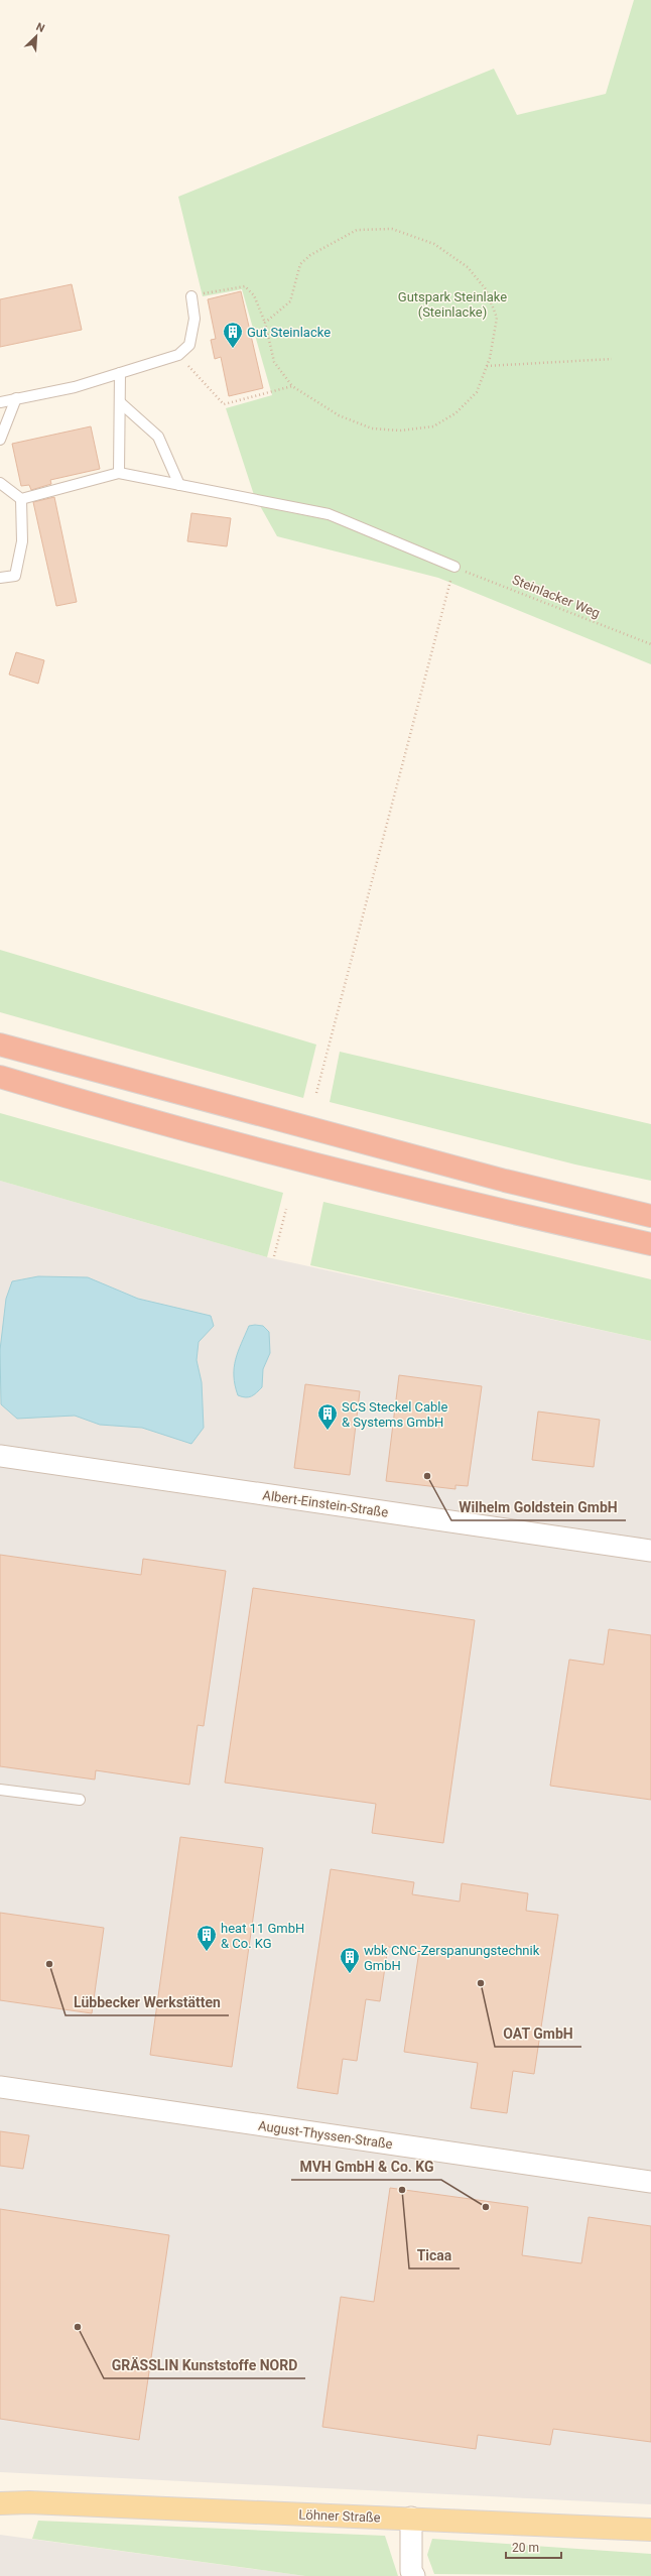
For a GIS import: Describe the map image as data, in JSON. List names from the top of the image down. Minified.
{"streets":{"main road":["Löhner Straße"],"street":["Albert-Einstein-Straße","August-Thyssen-Straße"],"path":["Steinlacker Weg"]},"parks":["Gutspark Steinlake (Steinlacke)"],"places":{"building":["Gut Steinlacke","SCS Steckel Cable & Systems GmbH","heat 11 GmbH & Co. KG","wbk CNC-Zerspanungstechnik GmbH"],"other":["Wilhelm Goldstein GmbH","Lübbecker Werkstätten","OAT GmbH","Ticaa","MVH GmbH & Co. KG","GRÄSSLIN Kunststoffe NORD"]},"scale_bar":"20 m","north":"top right"}
